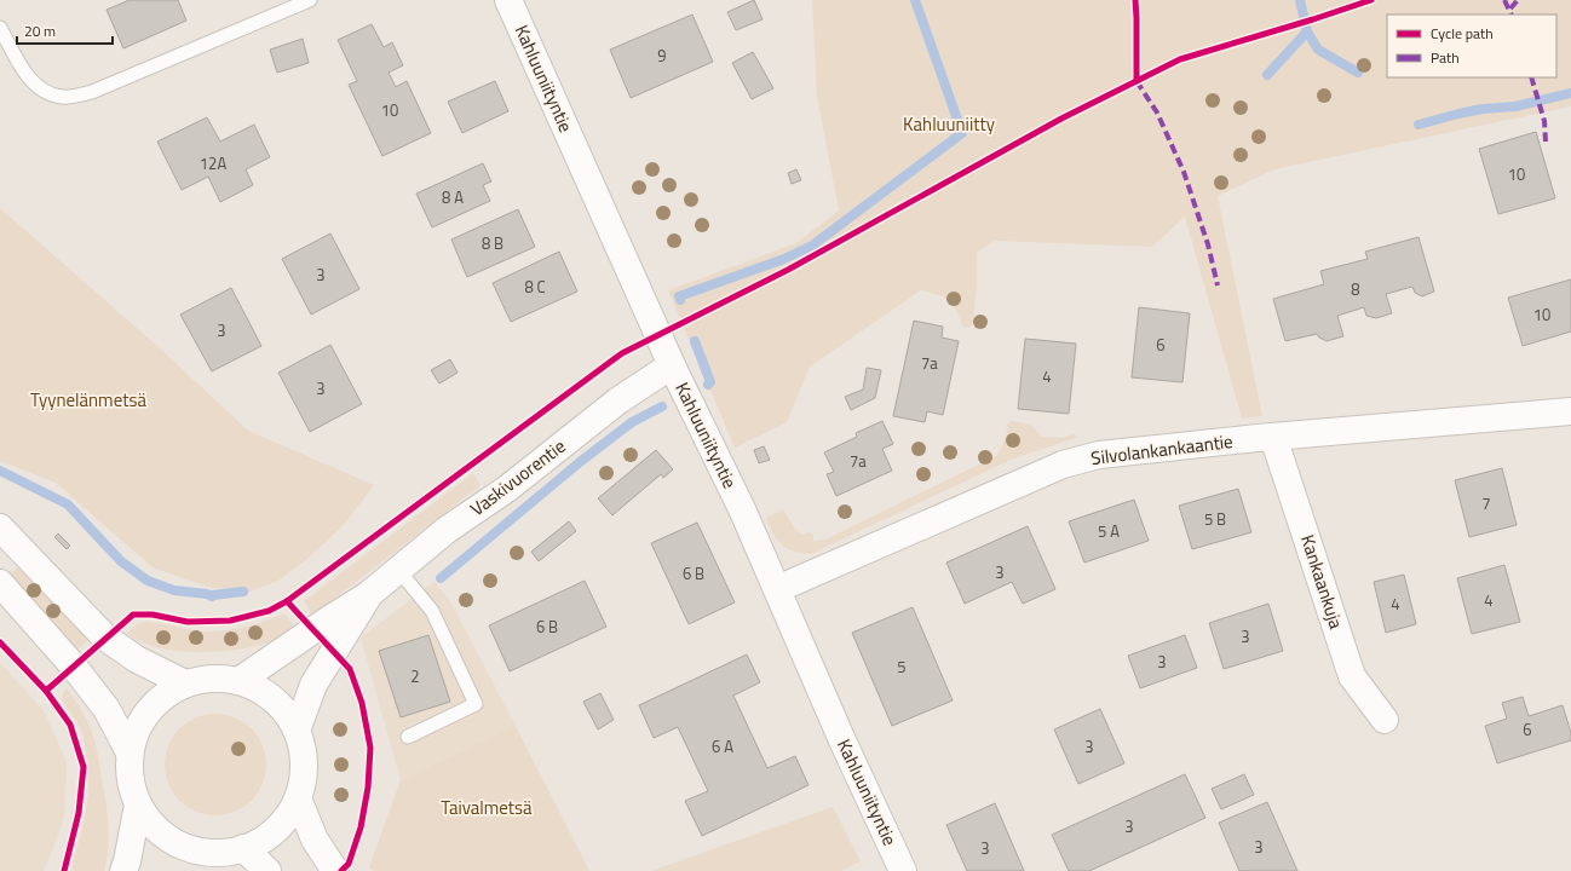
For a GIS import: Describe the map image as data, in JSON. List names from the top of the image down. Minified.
{"streets":{"street":["Kahluuniityntie","Silvolankankaantie","Vaskivuorentie","Kankaankuja"]},"crossings":[["Kahluuniityntie","Silvolankankaantie"],["Kahluuniityntie","Vaskivuorentie"],["Silvolankankaantie","Kankaankuja"]],"parks":["Kahluuniitty","Tyynelänmetsä","Taivalmetsä"],"house_numbers":["9","10","12A","10","8 A","8 B","3","8 C","8","10","3","6","7a","4","3","7a","7","5 B","5 A","3","6 B","4","4","6 B","3","3","5","2","6","6 A","3","3","3","3"],"legend":["Cycle path","Path"],"scale_bar":"20 m"}
